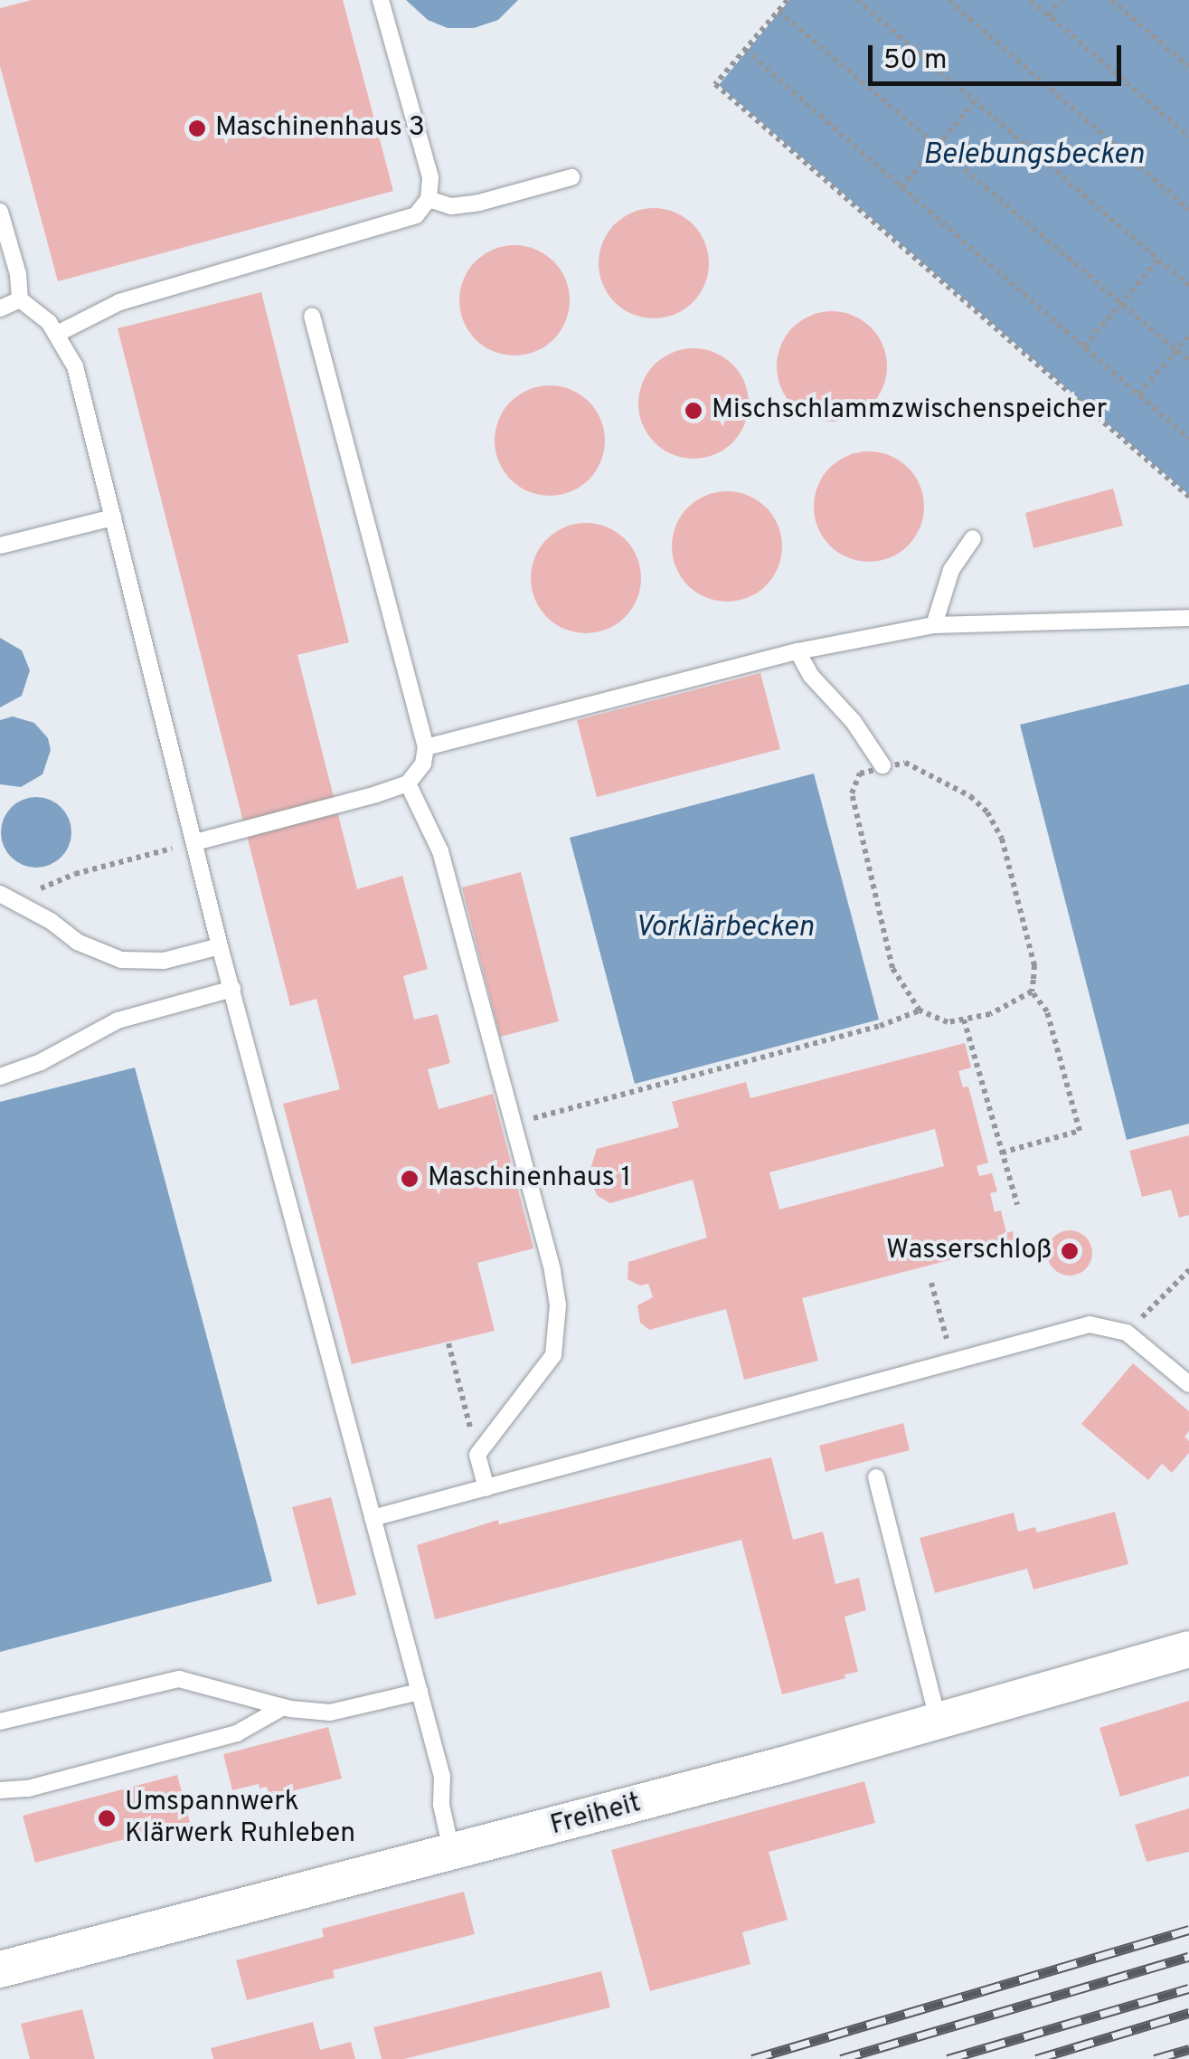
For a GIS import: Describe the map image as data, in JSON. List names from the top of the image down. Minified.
{"streets":{"street":["Freiheit"]},"water":["Belebungsbecken","Vorklärbecken"],"places":["Maschinenhaus 3","Mischschlammzwischenspeicher","Maschinenhaus 1","Wasserschloß","Umspannwerk Klärwerk Ruhleben"],"scale_bar":"50 m"}
